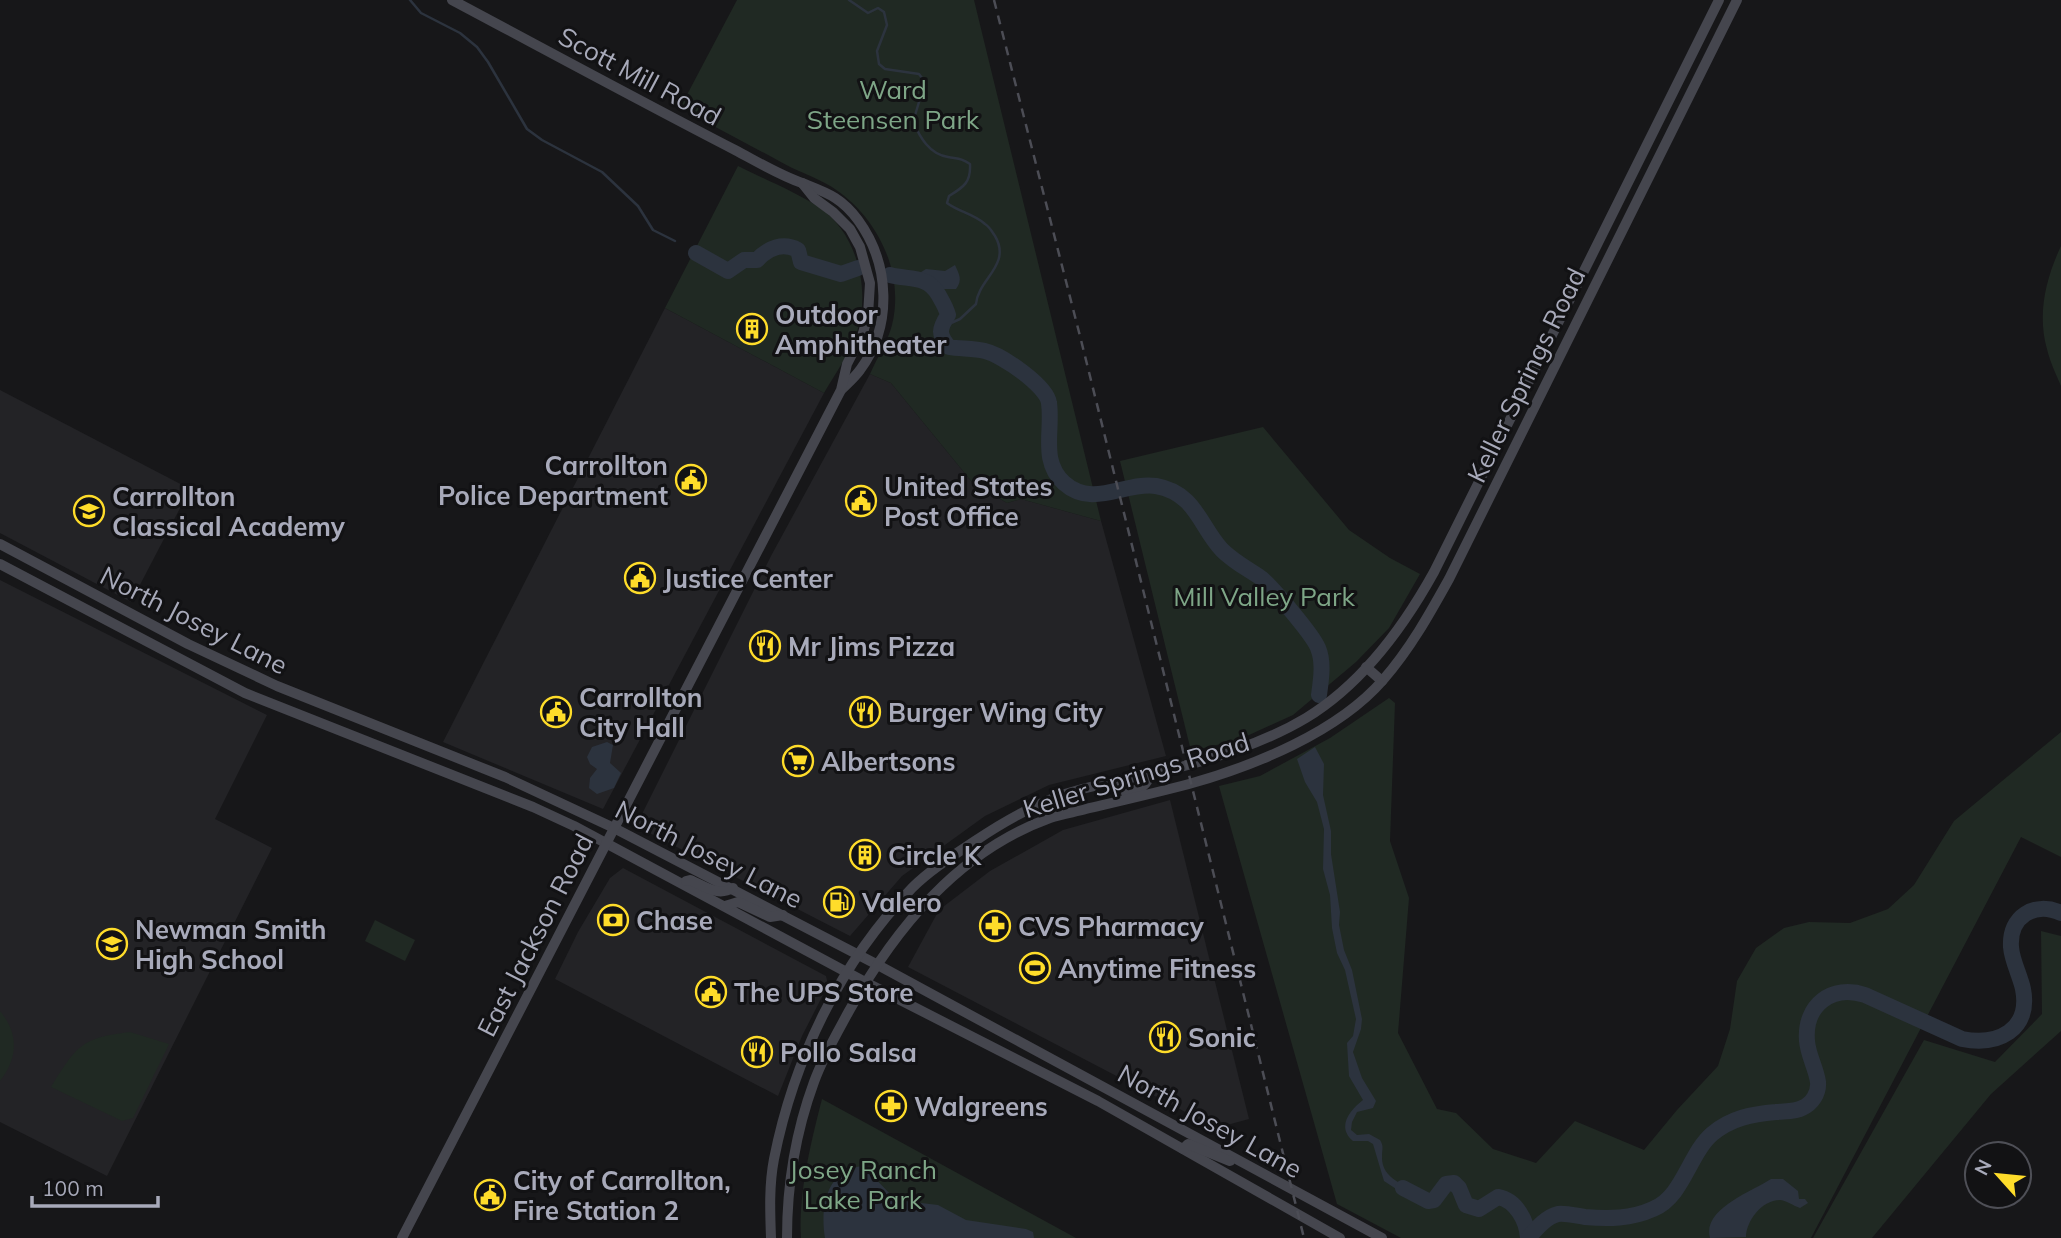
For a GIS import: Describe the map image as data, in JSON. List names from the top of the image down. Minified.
{"streets":{"main road":["Scott Mill Road","Keller Springs Road","North Josey Lane","East Jackson Road"]},"crossings":[["Scott Mill Road","East Jackson Road"],["Keller Springs Road","North Josey Lane"],["North Josey Lane","East Jackson Road"]],"parks":["Ward Steensen Park","Mill Valley Park","Josey Ranch Lake Park"],"places":{"building":["Outdoor Amphitheater","Circle K"],"public building":["Carrollton Police Department","United States Post Office","Justice Center","Carrollton City Hall","The UPS Store","City of Carrollton, Fire Station 2"],"school or university":["Carrollton Classical Academy","Newman Smith High School"],"restaurant":["Mr Jims Pizza","Burger Wing City","Sonic","Pollo Salsa"],"supermarket":["Albertsons"],"fuel station":["Valero"],"bank":["Chase"],"pharmacy":["CVS Pharmacy","Walgreens"],"sports":["Anytime Fitness"]},"scale_bar":"100 m","north":"top left"}
